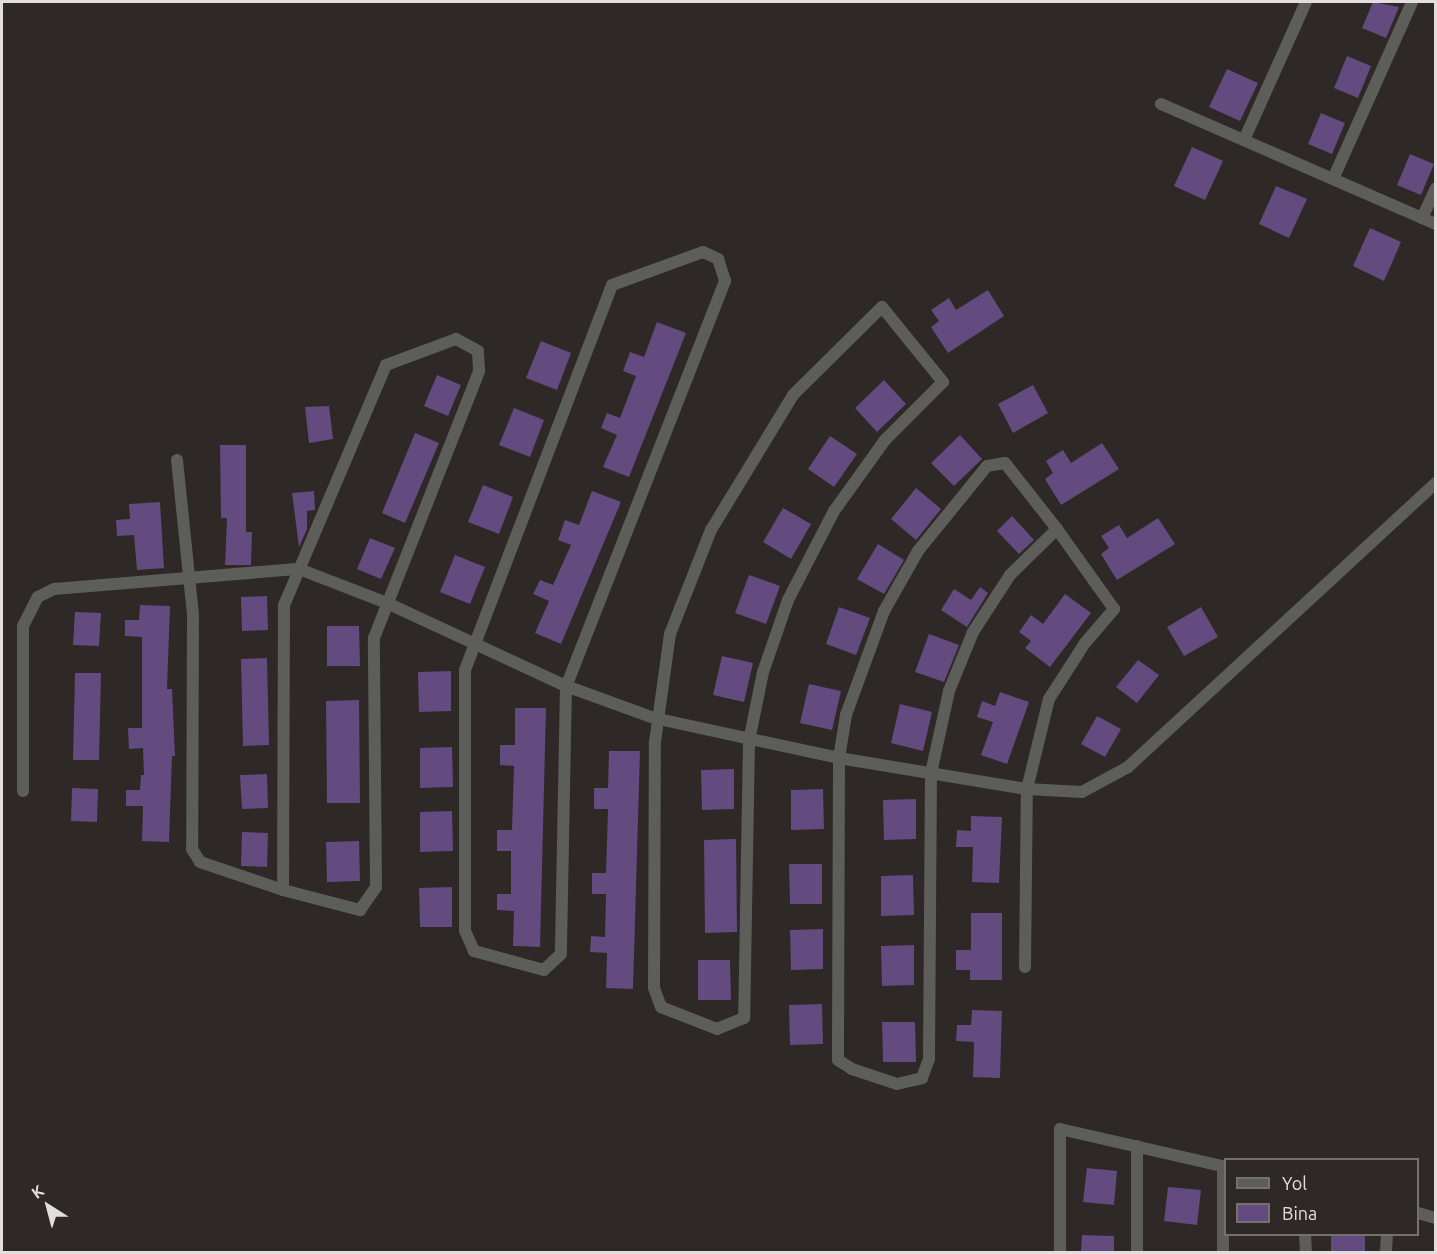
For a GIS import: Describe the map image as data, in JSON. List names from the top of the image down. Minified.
{"legend":["Yol","Bina"],"north":"top left"}
